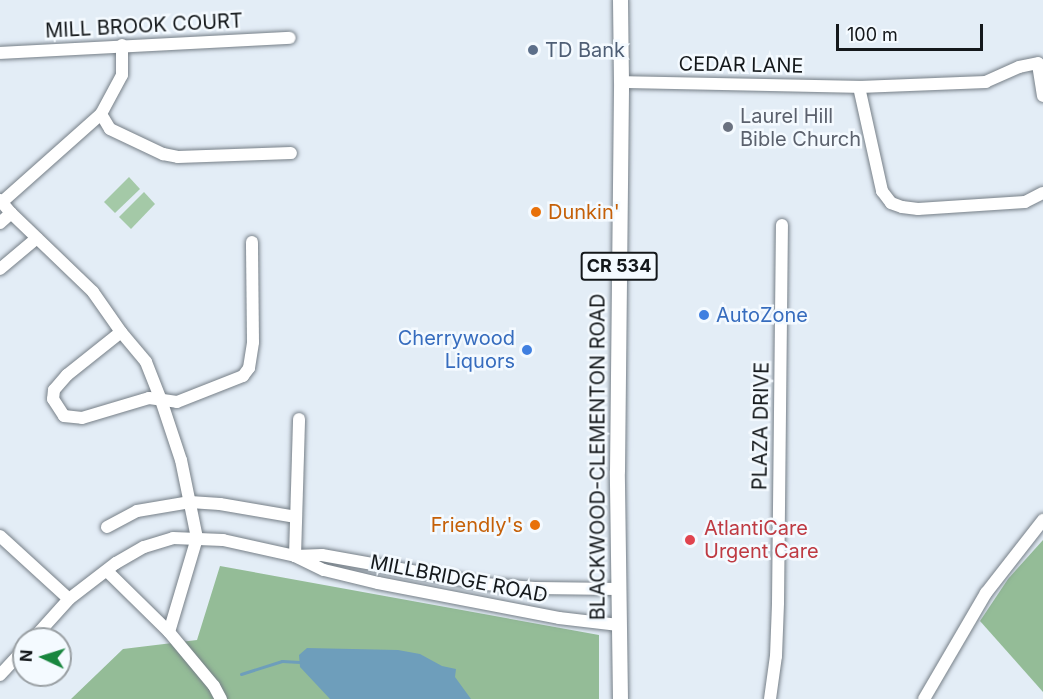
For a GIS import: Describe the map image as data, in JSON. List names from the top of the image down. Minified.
{"streets":{"main road":["CR 534","BLACKWOOD-CLEMENTON ROAD"],"street":["MILL BROOK COURT","CEDAR LANE","PLAZA DRIVE","MILLBRIDGE ROAD"]},"crossings":[["CEDAR LANE","BLACKWOOD-CLEMENTON ROAD"],["BLACKWOOD-CLEMENTON ROAD","MILLBRIDGE ROAD"]],"places":["TD Bank","Laurel Hill Bible Church","Dunkin'","AutoZone","Cherrywood Liquors","Friendly's","AtlantiCare Urgent Care"],"scale_bar":"100 m","north":"left"}
